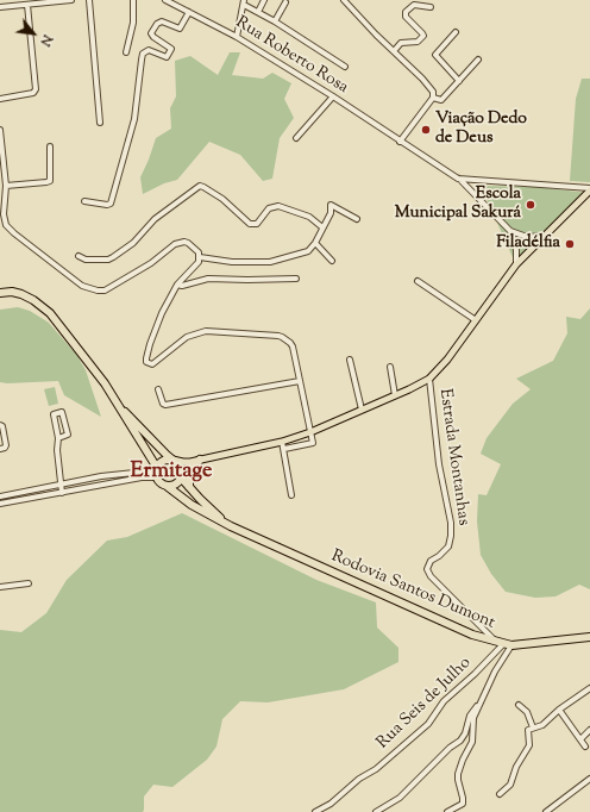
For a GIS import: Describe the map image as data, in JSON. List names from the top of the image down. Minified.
{"streets":{"highway":["Rodovia Santos Dumont"],"street":["Rua Roberto Rosa","Estrada Montanhas","Rua Seis de Julho"]},"crossings":[["Estrada Montanhas","Rodovia Santos Dumont"],["Estrada Montanhas","Rua Seis de Julho"],["Rodovia Santos Dumont","Rua Seis de Julho"]],"districts":["Ermitage"],"places":["Viação Dedo de Deus","Escola Municipal Sakurá","Filadélfia"],"north":"bottom right"}
